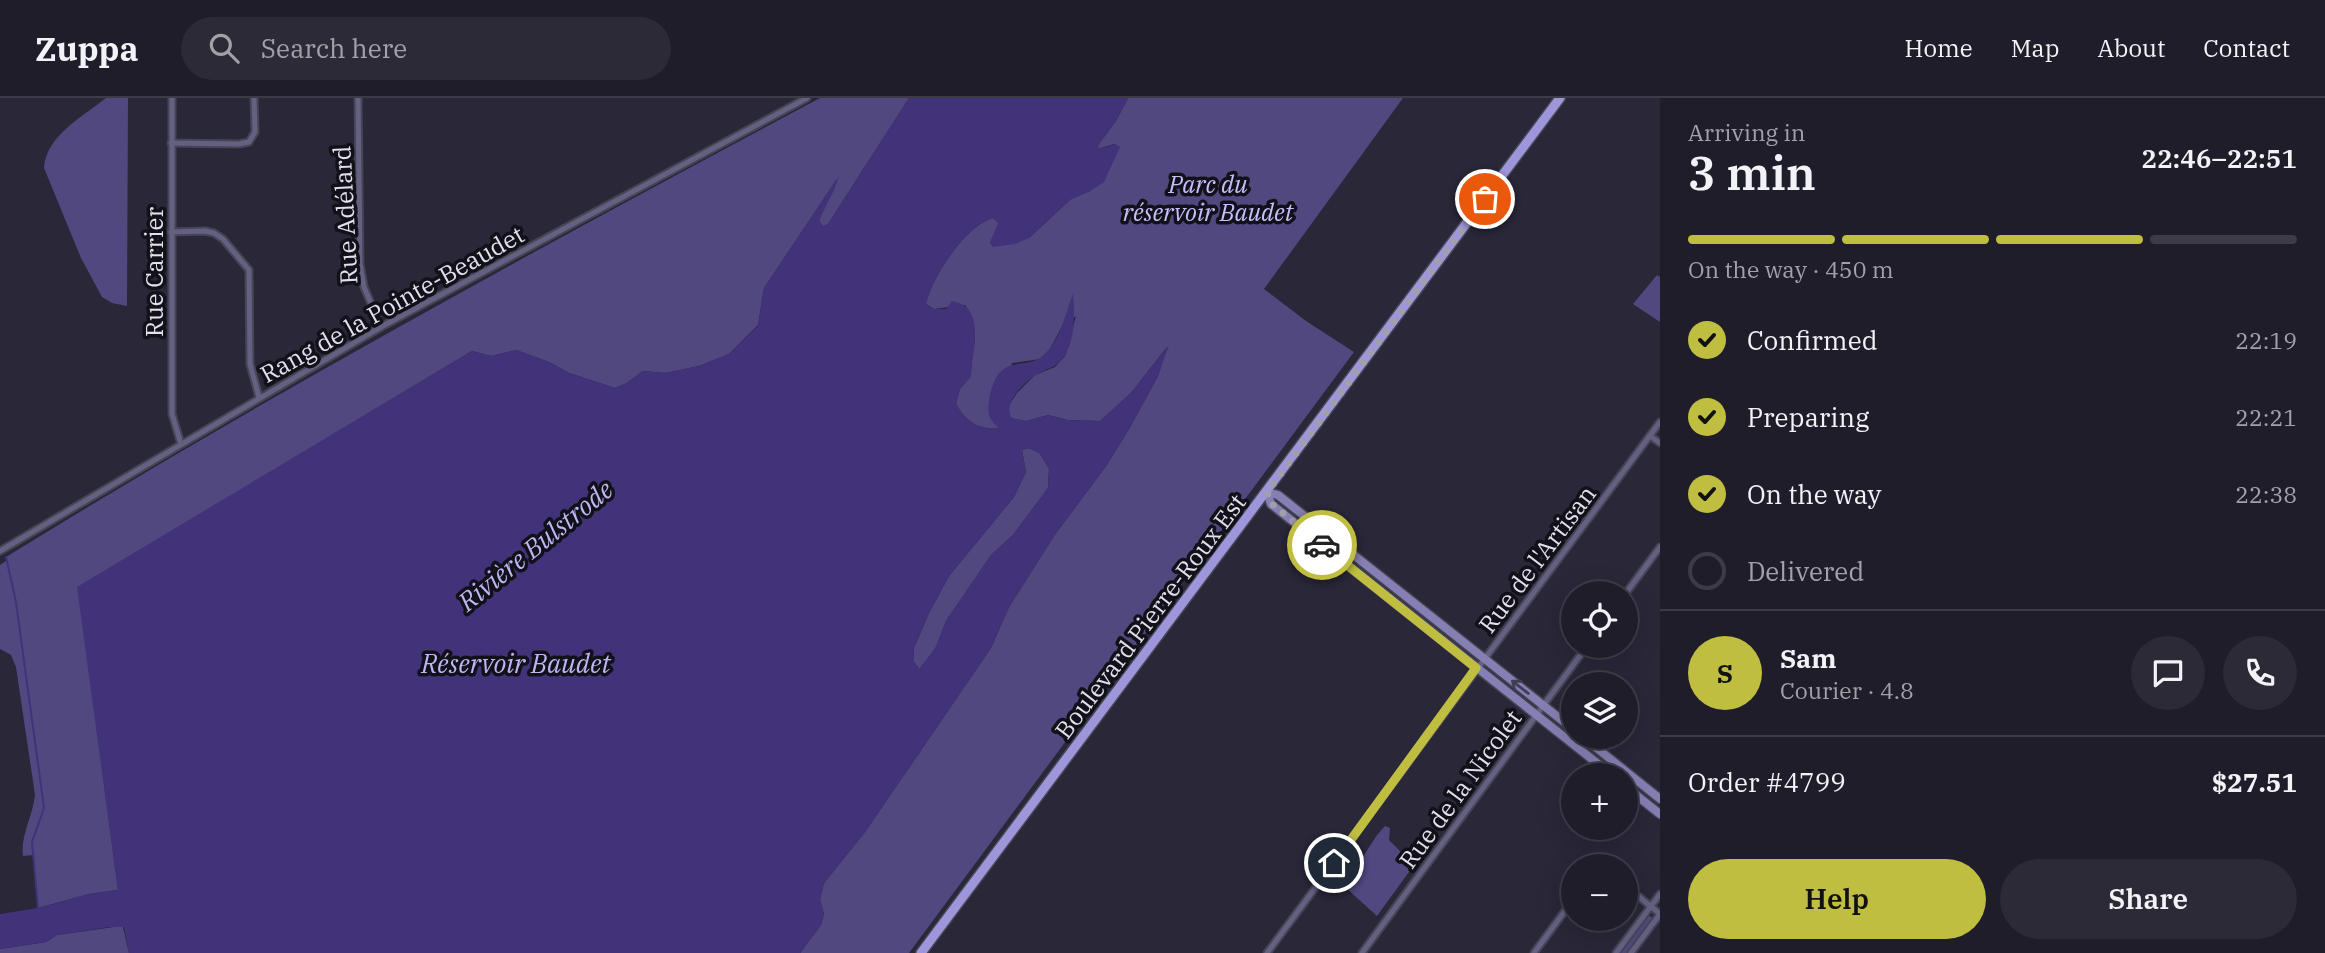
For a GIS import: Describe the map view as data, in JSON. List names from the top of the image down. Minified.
{"streets":{"main road":["Boulevard Pierre-Roux Est"],"street":["Rue Adélard","Rue Carrier","Rang de la Pointe-Beaudet","Rue de l'Artisan","Rue de la Nicolet"]},"crossings":[["Rue Adélard","Rang de la Pointe-Beaudet"],["Rue Carrier","Rang de la Pointe-Beaudet"]],"water":["Rivière Bulstrode","Réservoir Baudet"],"parks":["Parc du réservoir Baudet"],"page":{"header":"Zuppa","search":"Search here","nav":["Home","Map","About","Contact"],"heading":["3 min","Arriving in","22:46–22:51"],"panel":["Sam","Courier · 4.8","Order #4799","$27.51"],"bar":"On the way · 450 m","list":[["Confirmed","22:19"],["Preparing","22:21"],["On the way","22:38"],"Delivered"],"map_buttons":["+","−"],"round":"S","buttons":["Help","Share"]}}
